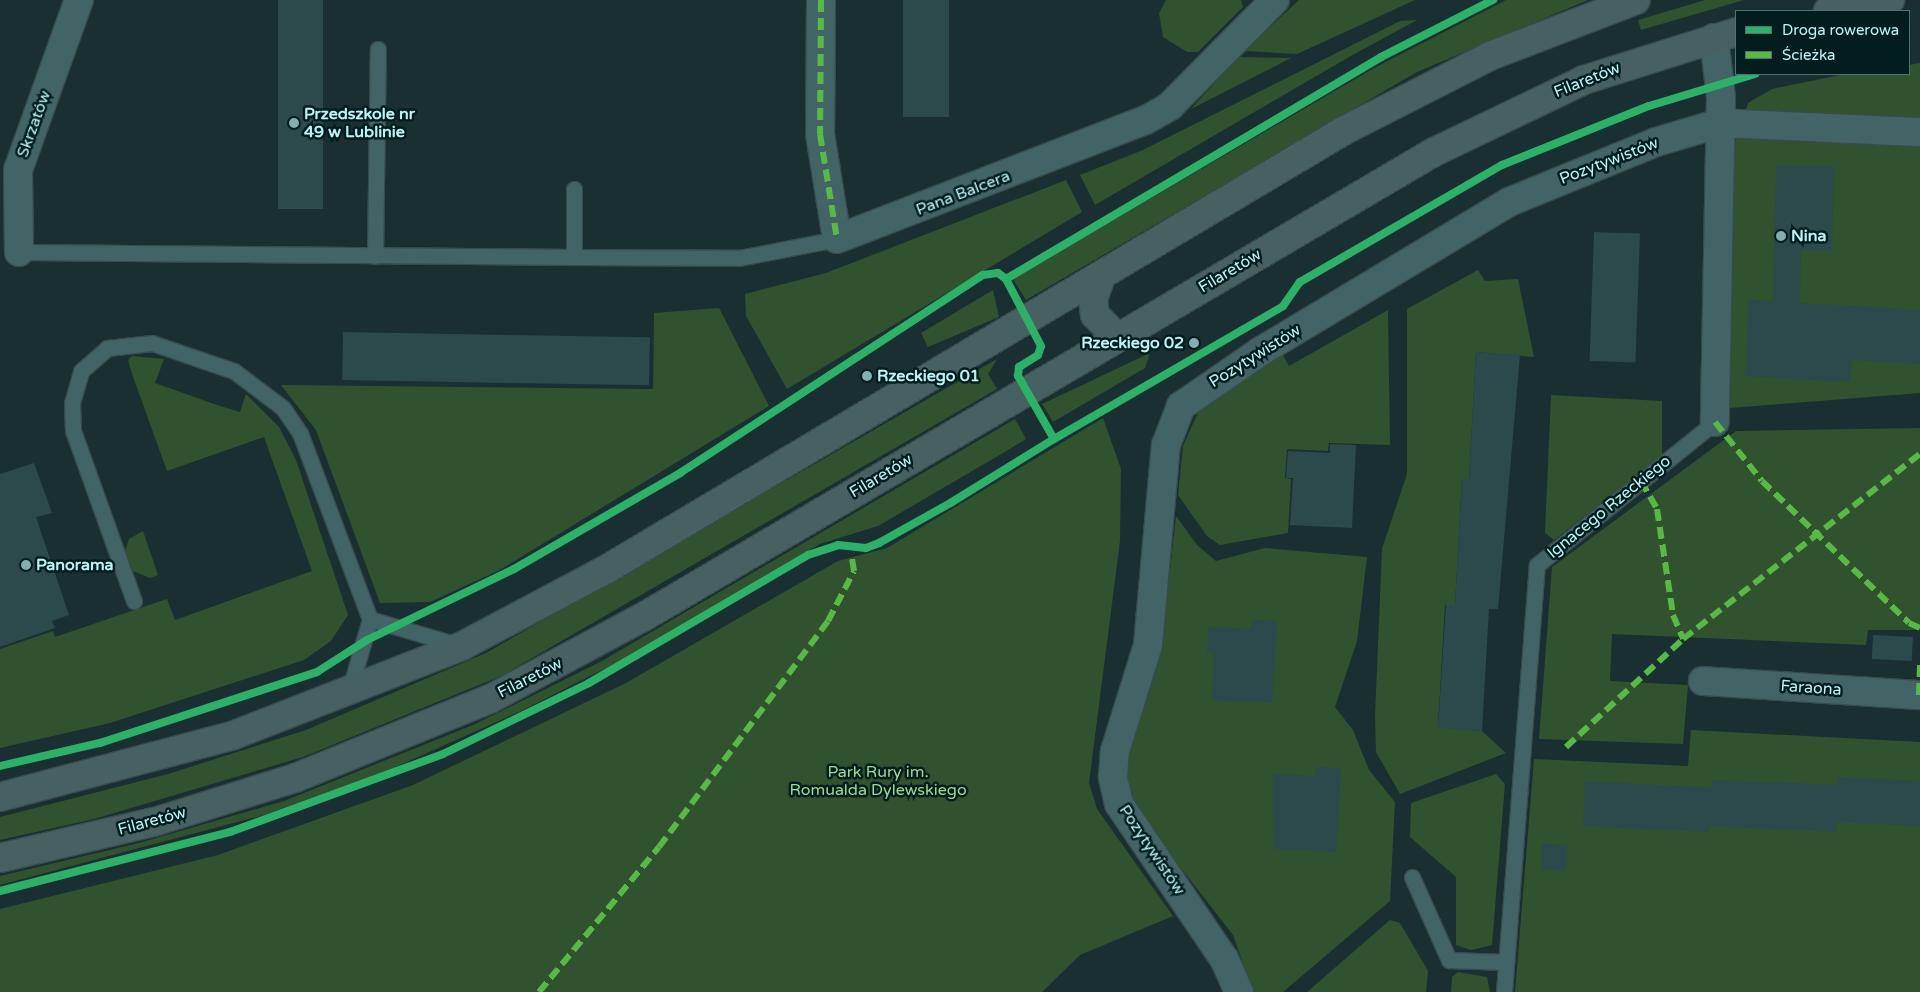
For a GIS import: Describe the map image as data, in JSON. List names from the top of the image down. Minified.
{"streets":{"main road":["Filaretów"],"street":["Skrzatów","Pozytywistów","Pana Balcera","Ignacego Rzeckiego","Faraona"]},"crossings":[["Filaretów","Ignacego Rzeckiego"],["Pozytywistów","Ignacego Rzeckiego"]],"parks":["Park Rury im. Romualda Dylewskiego"],"places":["Przedszkole nr 49 w Lublinie","Nina","Rzeckiego 02","Rzeckiego 01","Panorama"],"legend":["Droga rowerowa","Ścieżka"]}
